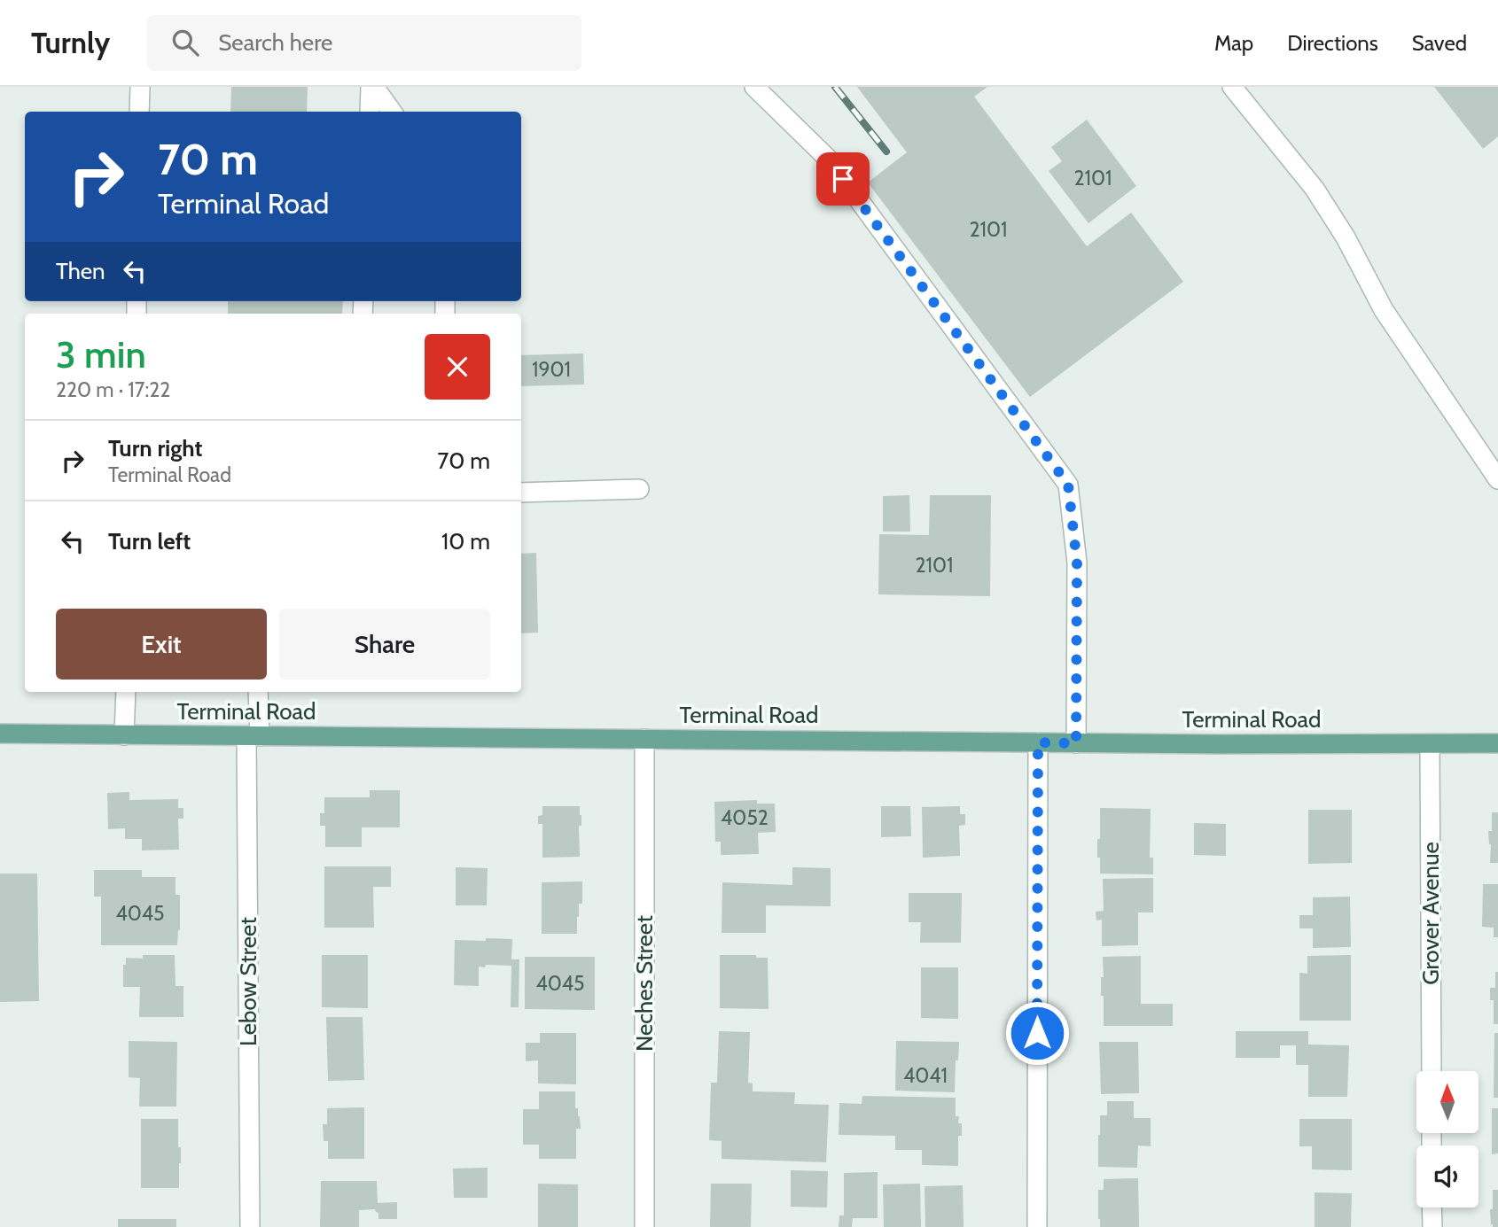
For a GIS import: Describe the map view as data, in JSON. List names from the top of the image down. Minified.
{"streets":{"main road":["Terminal Road"],"street":["Grover Avenue","Lebow Street","Neches Street"]},"crossings":[["Terminal Road","Grover Avenue"],["Terminal Road","Lebow Street"],["Terminal Road","Neches Street"]],"house_numbers":["2101","2101","1901","2101","4052","4045","4045","4041"],"north":"top","page":{"header":"Turnly","search":"Search here","nav":["Map","Directions","Saved"],"turn":["70 m","Terminal Road"],"then":"Then","heading":["3 min","220 m · 17:22"],"list":[{"name":"Turn right","note":"Terminal Road","value":"70 m"},{"name":"Turn left","value":"10 m"}],"buttons":["Exit","Share"]}}
